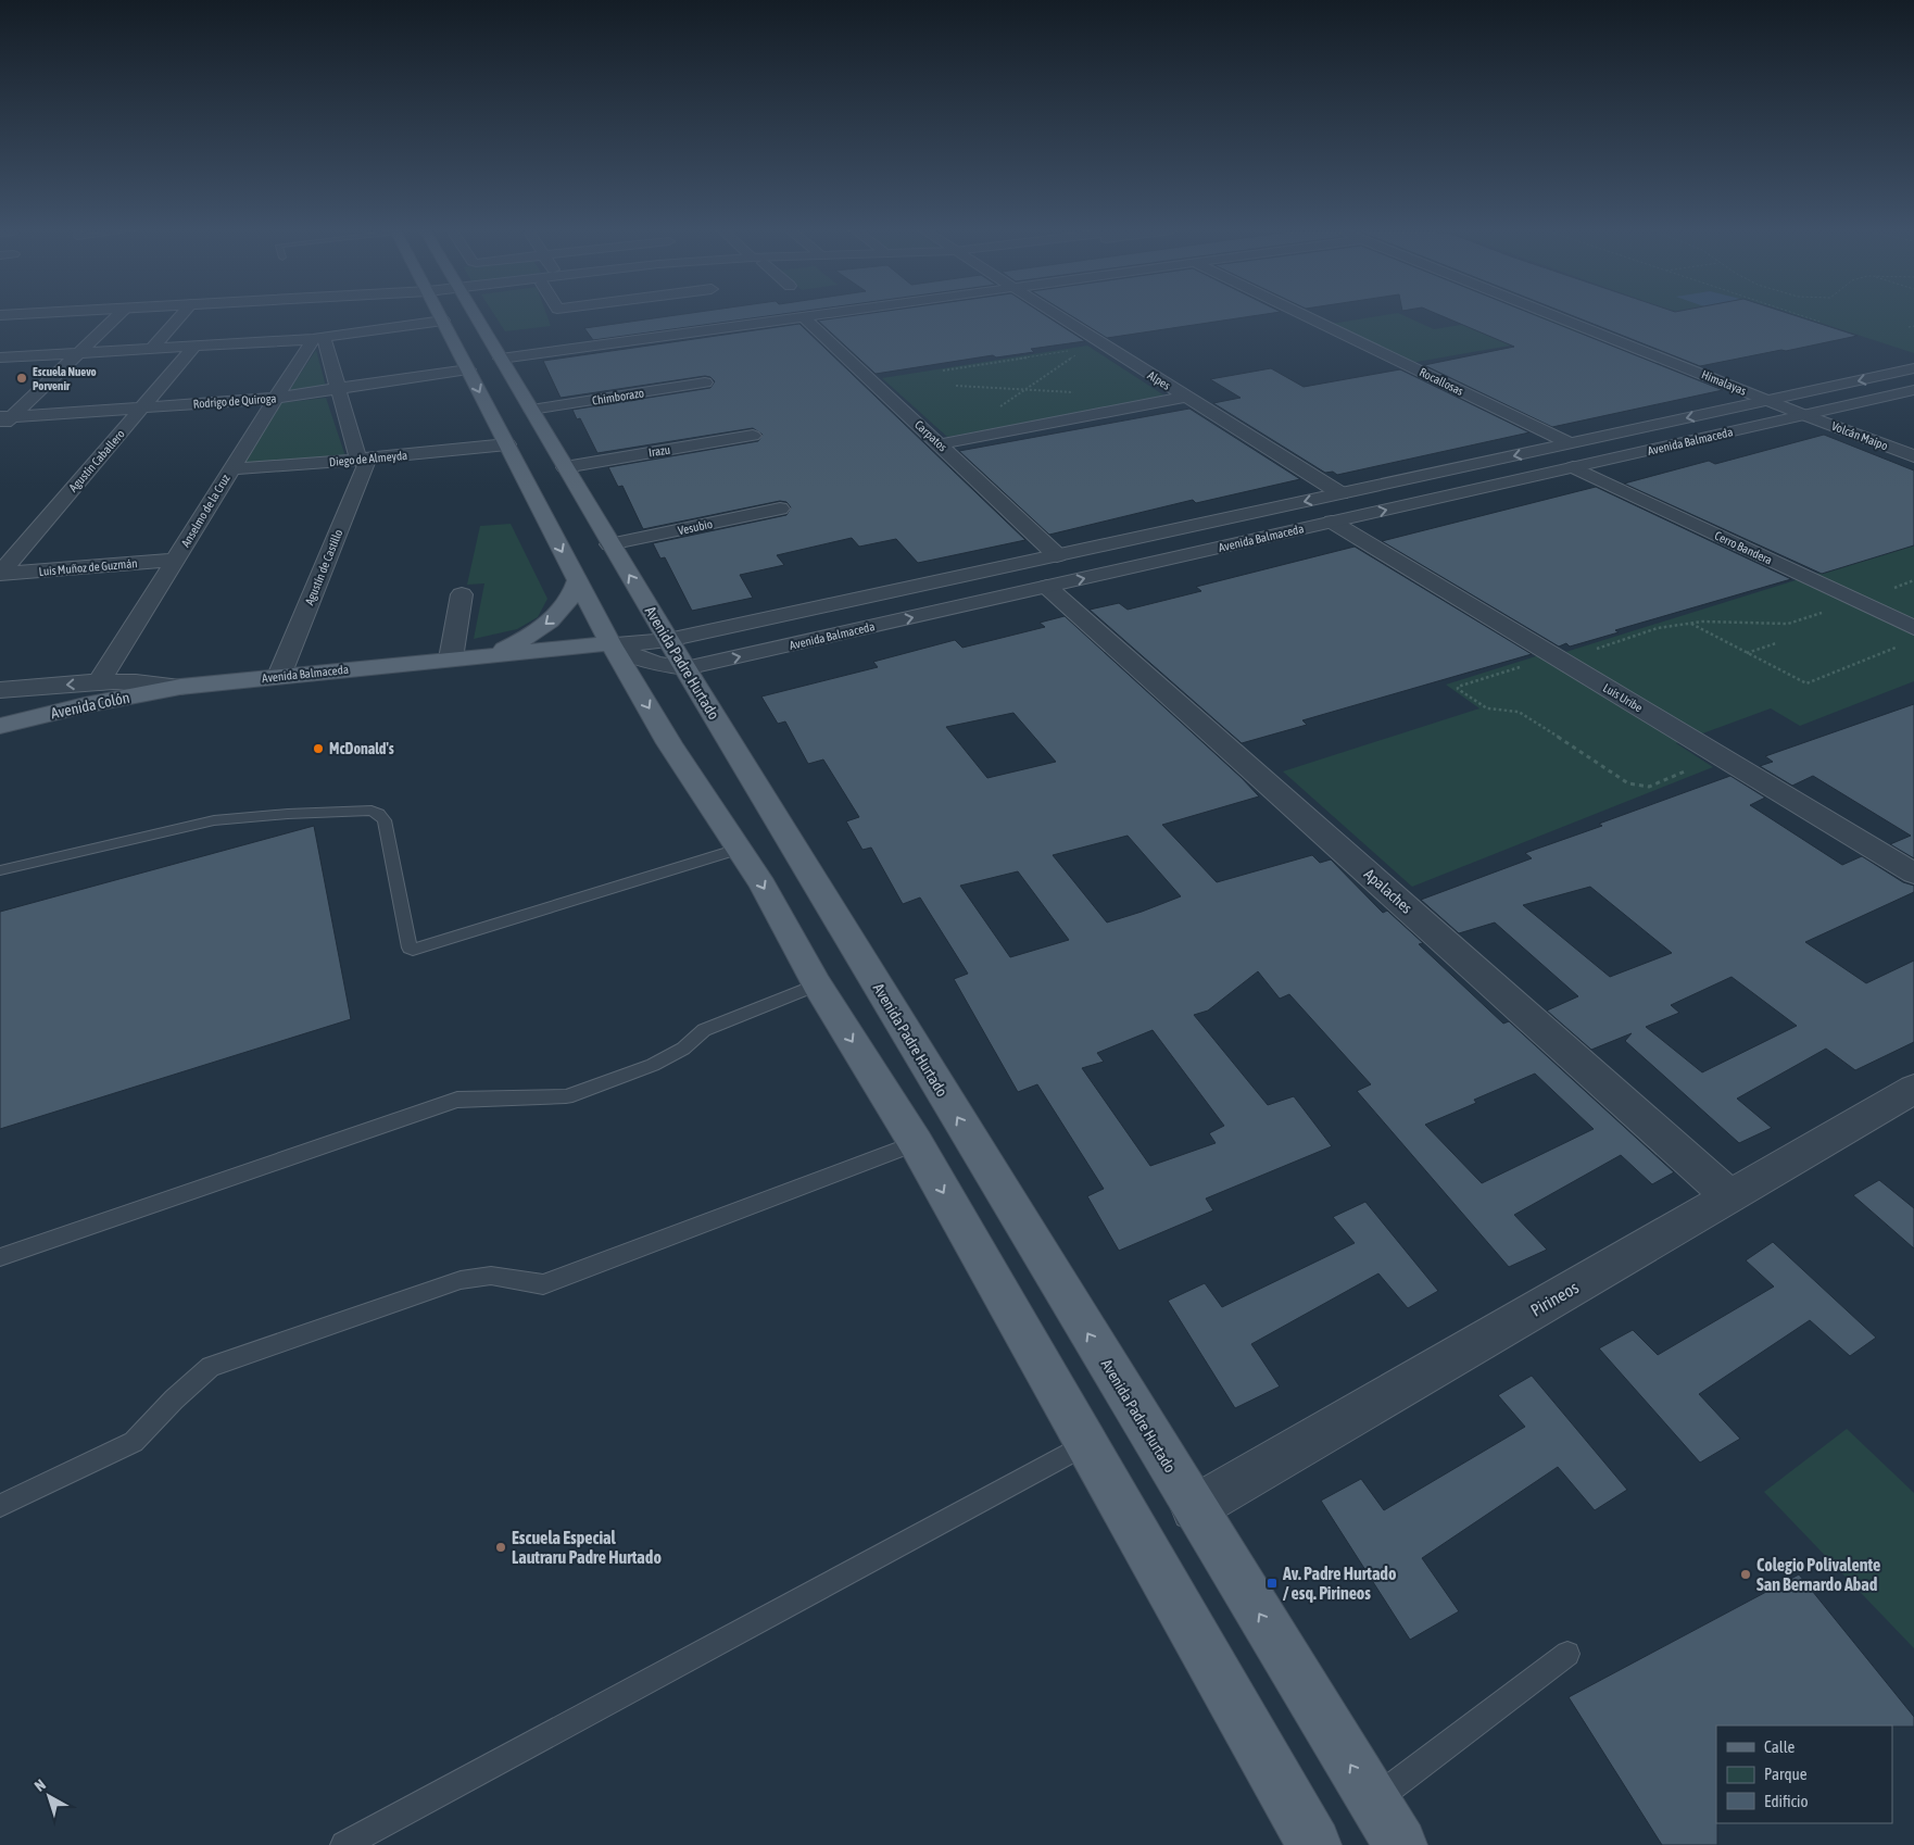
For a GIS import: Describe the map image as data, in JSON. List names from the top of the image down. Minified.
{"streets":{"main road":["Avenida Balmaceda","Avenida Padre Hurtado","Avenida Colón"],"street":["Alpes","Rocallosas","Himalayas","Chimborazo","Rodrigo de Quiroga","Carpatos","Volcán Maipo","Irazu","Diego de Almeyda","Agustín Caballero","Anselmo de la Cruz","Vesubio","Cerro Bandera","Luis Muñoz de Guzmán","Agustín de Castillo","Luis Uribe","Apalaches","Pirineos"]},"crossings":[["Alpes","Avenida Balmaceda"],["Rocallosas","Avenida Balmaceda"],["Himalayas","Volcán Maipo"],["Himalayas","Avenida Balmaceda"],["Chimborazo","Avenida Padre Hurtado"],["Rodrigo de Quiroga","Agustín Caballero"],["Rodrigo de Quiroga","Anselmo de la Cruz"],["Carpatos","Avenida Balmaceda"],["Volcán Maipo","Avenida Balmaceda"],["Avenida Balmaceda","Anselmo de la Cruz"],["Avenida Balmaceda","Cerro Bandera"],["Avenida Balmaceda","Agustín de Castillo"],["Avenida Balmaceda","Avenida Padre Hurtado"],["Avenida Balmaceda","Luis Uribe"],["Avenida Balmaceda","Avenida Colón"],["Avenida Balmaceda","Apalaches"],["Irazu","Avenida Padre Hurtado"],["Diego de Almeyda","Anselmo de la Cruz"],["Diego de Almeyda","Agustín de Castillo"],["Agustín Caballero","Luis Muñoz de Guzmán"],["Anselmo de la Cruz","Luis Muñoz de Guzmán"],["Vesubio","Avenida Padre Hurtado"],["Avenida Padre Hurtado","Pirineos"],["Apalaches","Pirineos"]],"places":{"other":["Escuela Nuevo Porvenir","McDonald's","Escuela Especial Lautraru Padre Hurtado","Colegio Polivalente San Bernardo Abad"],"transit":["Av. Padre Hurtado / esq. Pirineos"]},"legend":["Calle","Parque","Edificio"],"north":"top left"}
